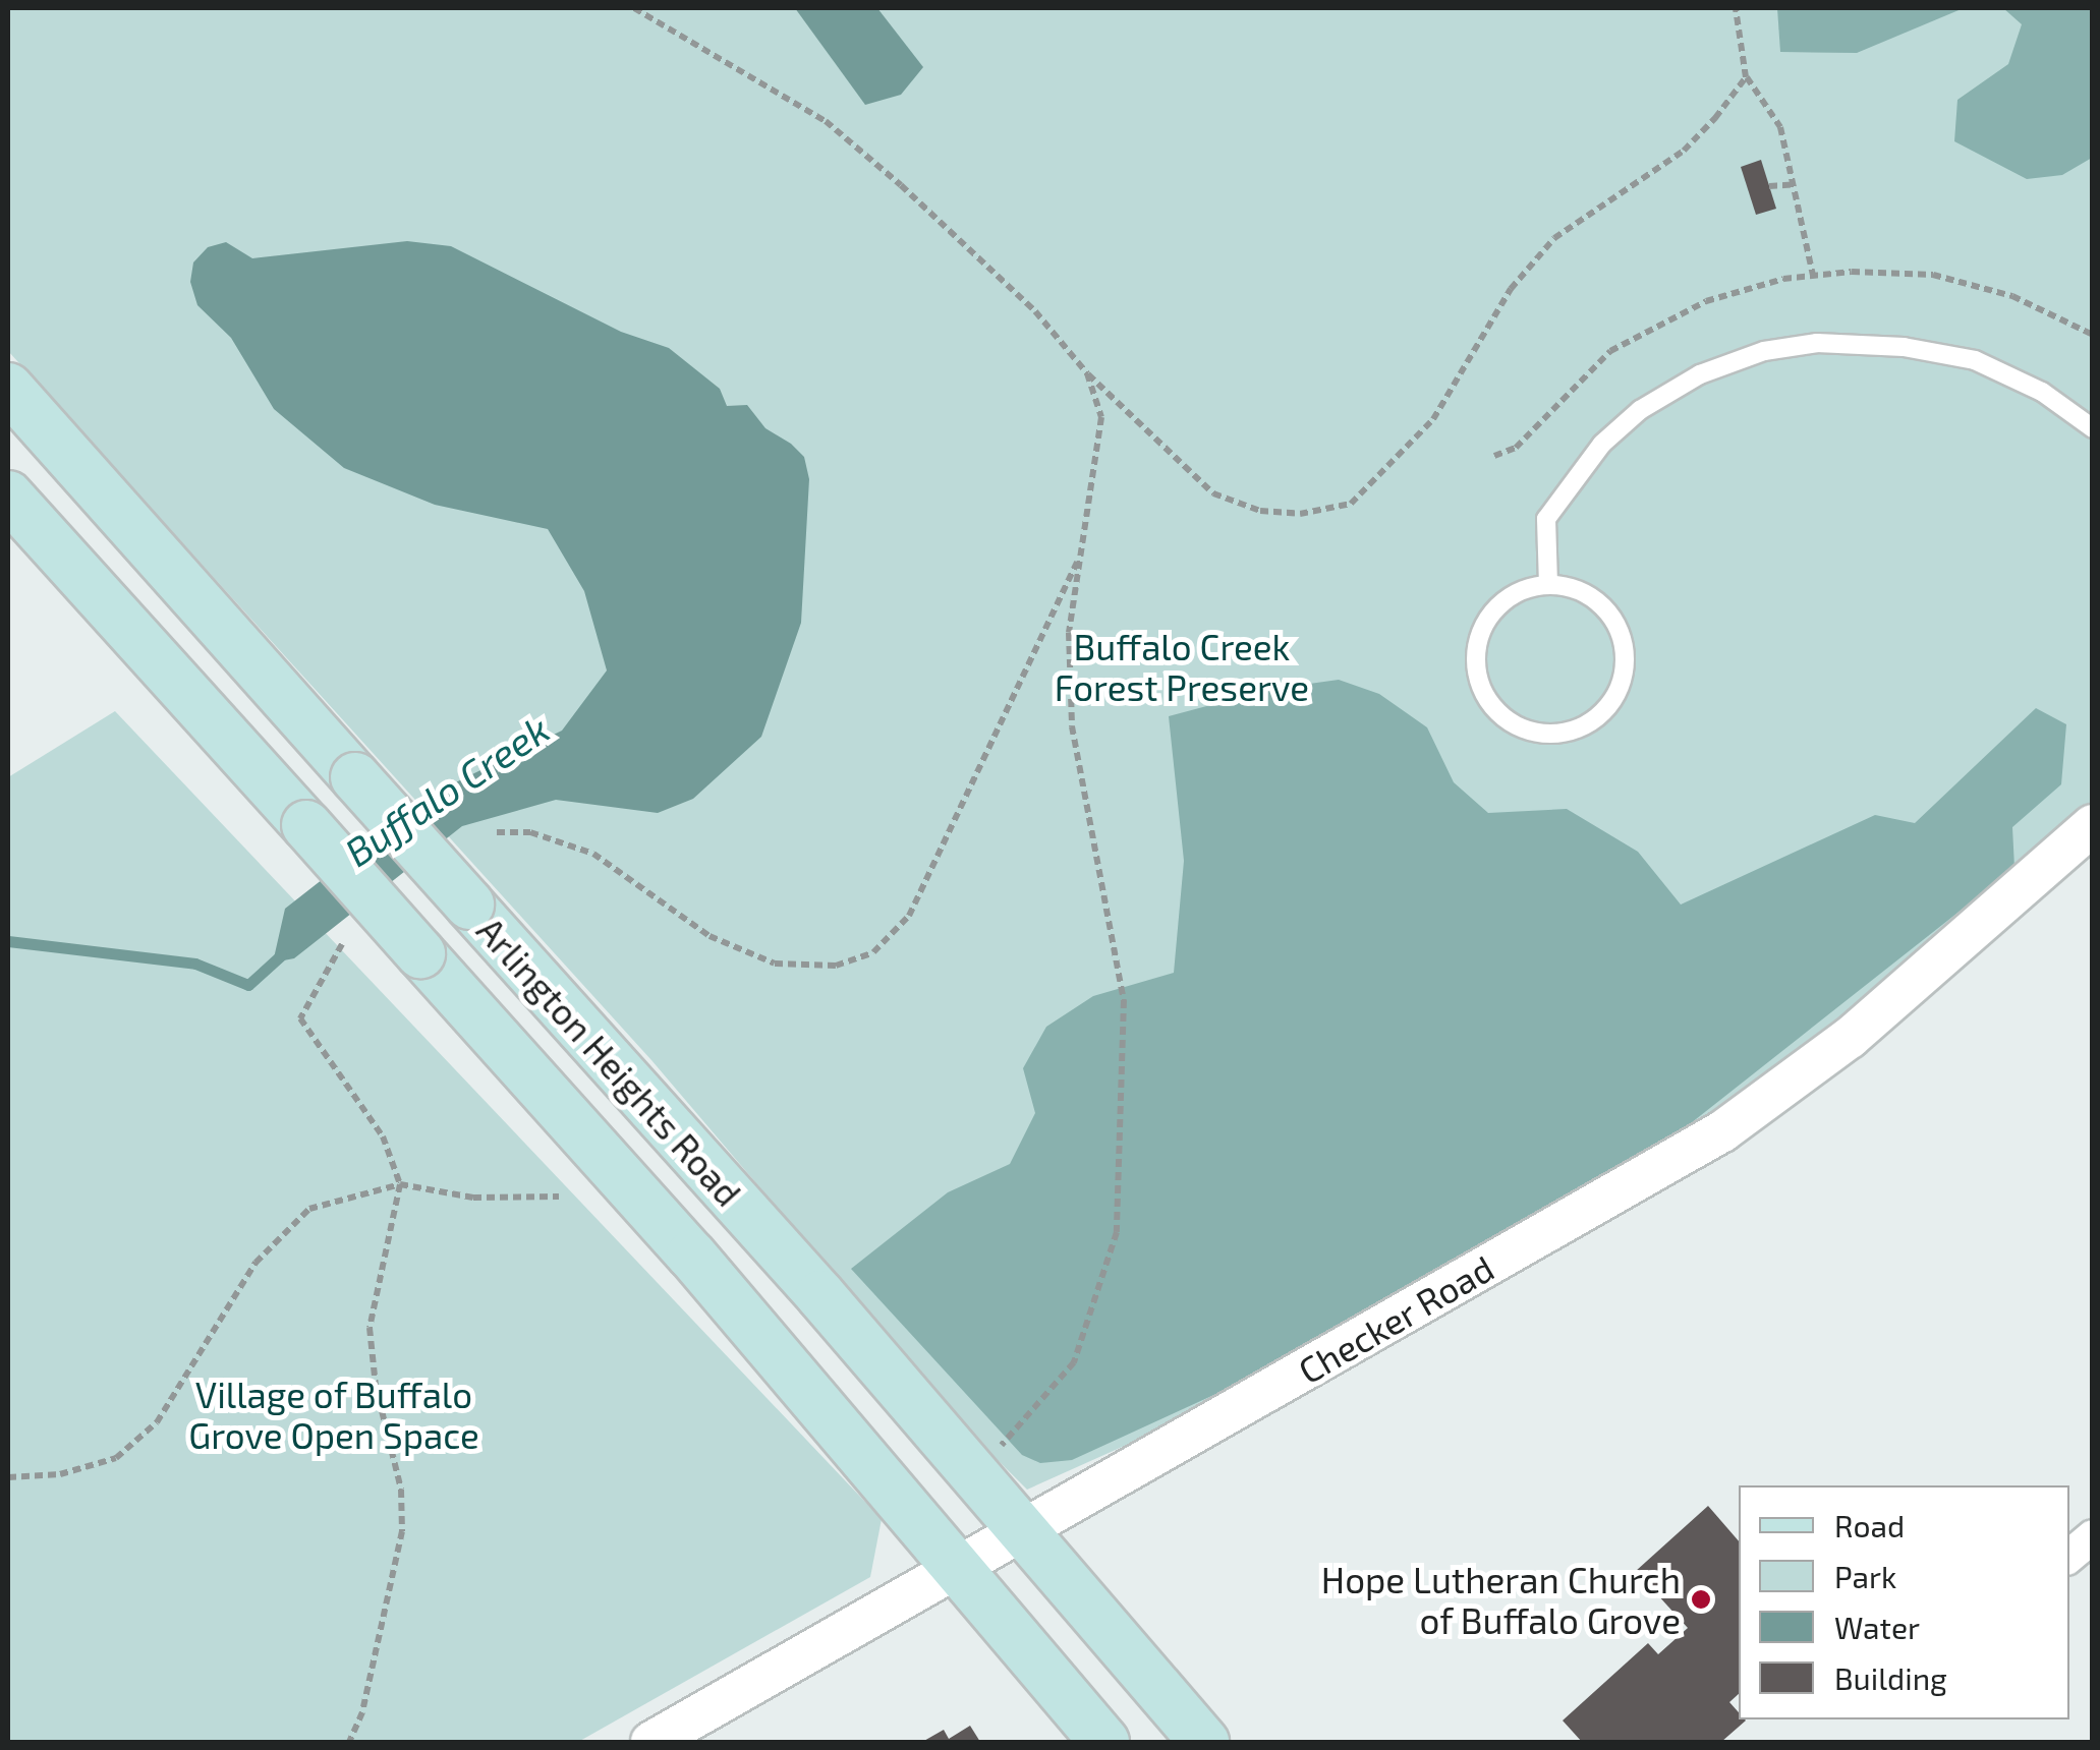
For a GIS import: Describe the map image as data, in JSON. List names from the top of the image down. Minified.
{"streets":{"main road":["Arlington Heights Road"],"street":["Checker Road"]},"crossings":[["Arlington Heights Road","Checker Road"]],"water":["Buffalo Creek"],"parks":["Buffalo Creek Forest Preserve","Village of Buffalo Grove Open Space"],"places":["Hope Lutheran Church of Buffalo Grove"],"legend":["Road","Park","Water","Building"]}
